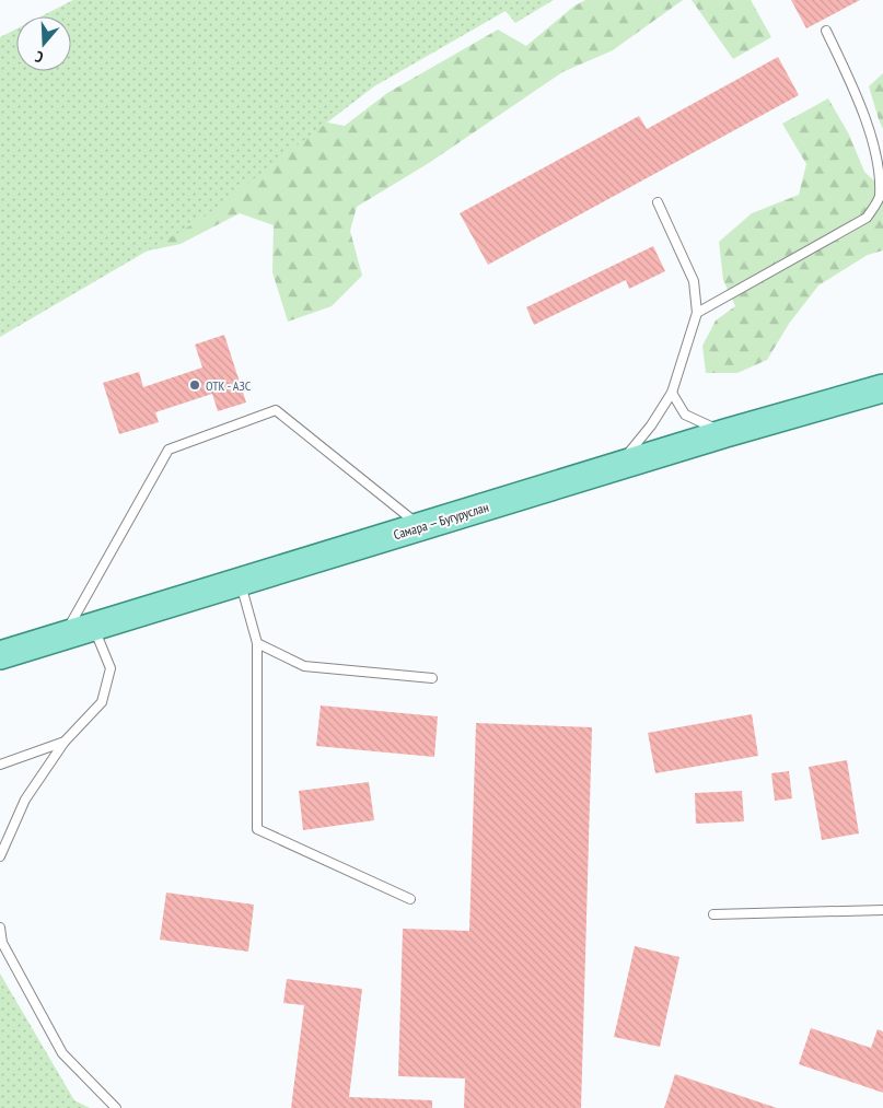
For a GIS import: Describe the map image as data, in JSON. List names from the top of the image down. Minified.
{"streets":{"main road":["Самара — Бугуруслан"]},"places":["ОТК - АЗС"],"north":"bottom"}
